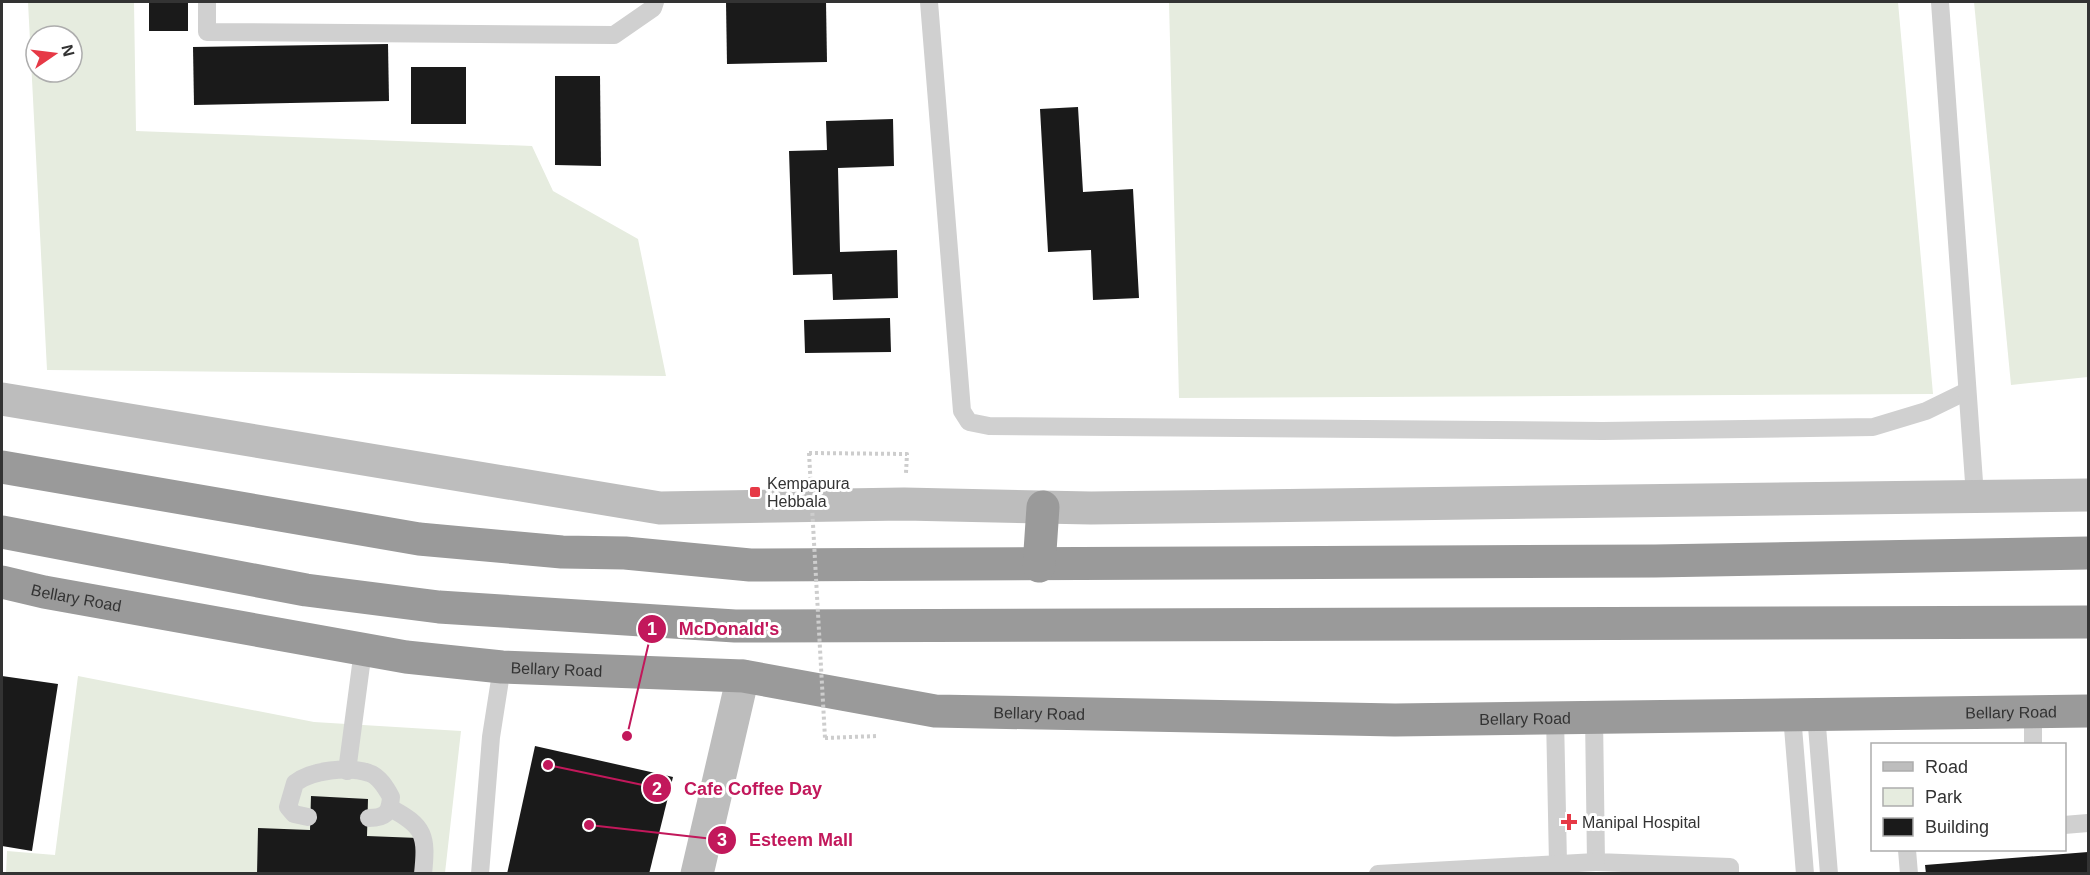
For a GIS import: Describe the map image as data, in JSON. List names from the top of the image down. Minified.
{"streets":{"highway":["Bellary Road"]},"places":{"transit":["Kempapura Hebbala"],"other":["McDonald's","Cafe Coffee Day","Esteem Mall"],"health":["Manipal Hospital"]},"legend":["Road","Park","Building"],"north":"right"}
